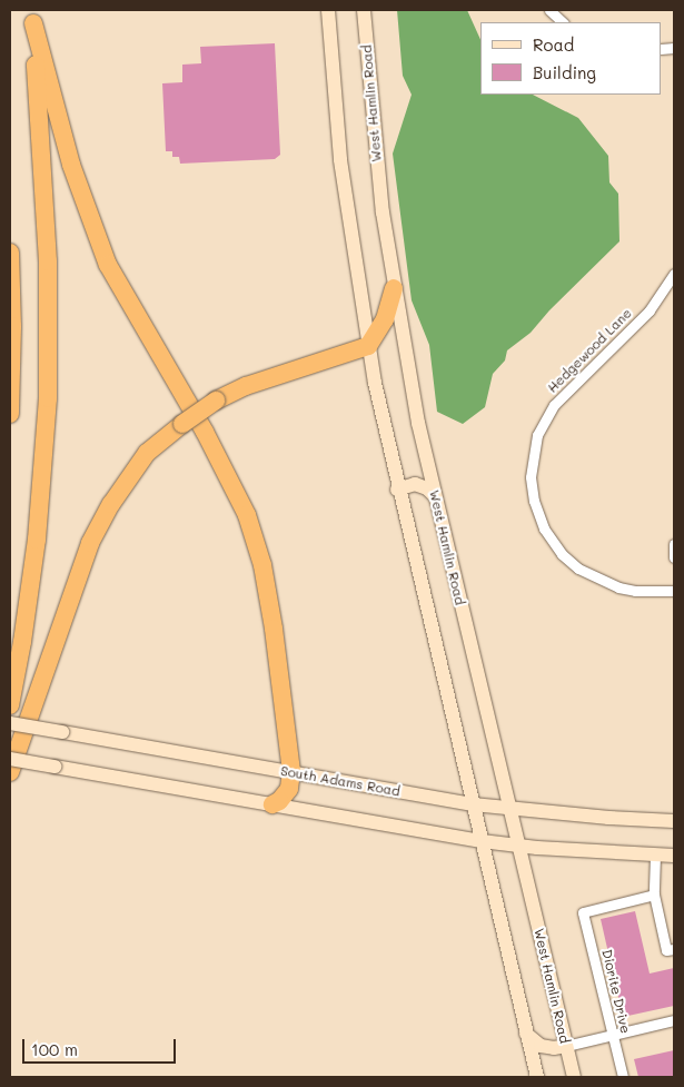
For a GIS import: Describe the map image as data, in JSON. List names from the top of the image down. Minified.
{"streets":{"main road":["West Hamlin Road","South Adams Road"],"street":["Hedgewood Lane","Diorite Drive"]},"crossings":[["West Hamlin Road","South Adams Road"]],"legend":["Road","Building"],"scale_bar":"100 m"}
